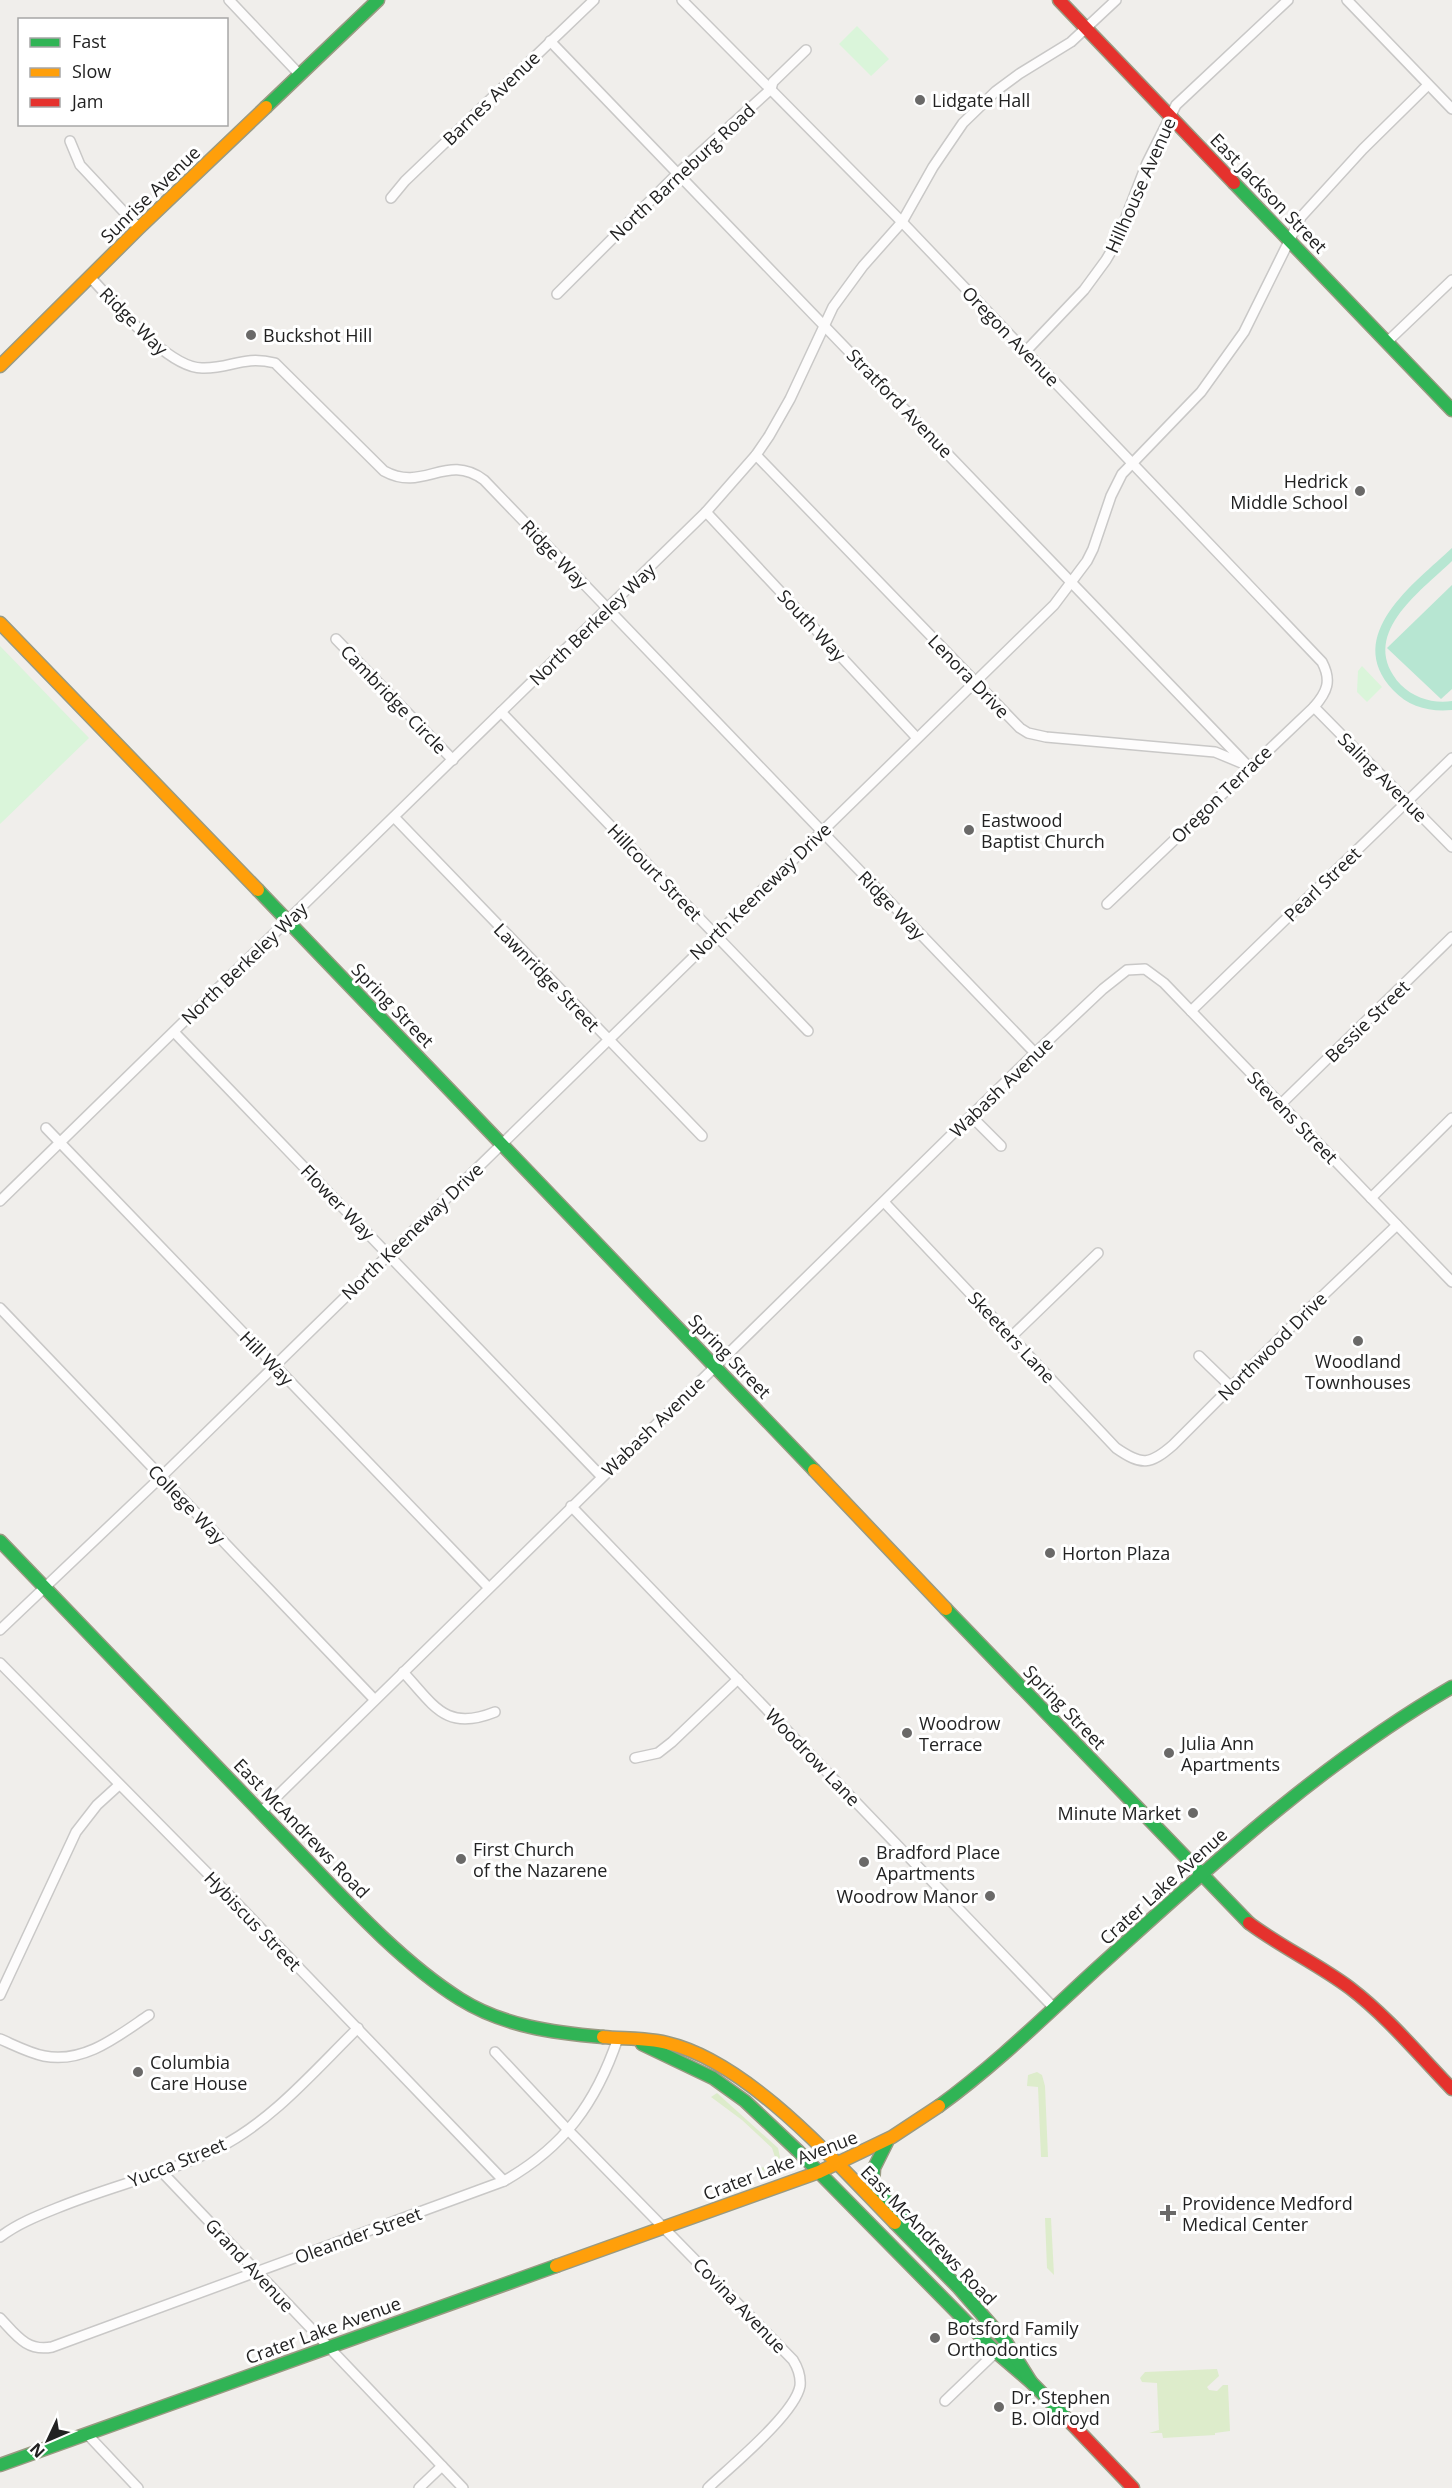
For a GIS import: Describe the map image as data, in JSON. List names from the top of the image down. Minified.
{"streets":{"main road":["East Jackson Street","Sunrise Avenue","Spring Street","East McAndrews Road","Crater Lake Avenue"],"street":["Barnes Avenue","North Barneburg Road","Hillhouse Avenue","Ridge Way","Oregon Avenue","Stratford Avenue","North Berkeley Way","South Way","Lenora Drive","Cambridge Circle","Saling Avenue","Oregon Terrace","Hillcourt Street","Pearl Street","North Keeneway Drive","Lawnridge Street","Bessie Street","Wabash Avenue","Stevens Street","Flower Way","Skeeters Lane","Northwood Drive","Hill Way","College Way","Woodrow Lane","Hybiscus Street","Yucca Street","Oleander Street","Grand Avenue","Covina Avenue"]},"crossings":[["Barnes Avenue","Stratford Avenue"],["North Barneburg Road","Oregon Avenue"],["North Barneburg Road","Stratford Avenue"],["Hillhouse Avenue","East Jackson Street"],["Hillhouse Avenue","Oregon Avenue"],["East Jackson Street","North Berkeley Way"],["East Jackson Street","North Keeneway Drive"],["Sunrise Avenue","Ridge Way"],["Ridge Way","North Berkeley Way"],["Ridge Way","North Keeneway Drive"],["Ridge Way","Wabash Avenue"],["Oregon Avenue","North Berkeley Way"],["Oregon Avenue","Oregon Terrace"],["Oregon Avenue","North Keeneway Drive"],["Stratford Avenue","North Berkeley Way"],["Stratford Avenue","Lenora Drive"],["Stratford Avenue","Oregon Terrace"],["Stratford Avenue","North Keeneway Drive"],["North Berkeley Way","South Way"],["North Berkeley Way","Lenora Drive"],["North Berkeley Way","Cambridge Circle"],["North Berkeley Way","Hillcourt Street"],["North Berkeley Way","Lawnridge Street"],["North Berkeley Way","Spring Street"],["North Berkeley Way","Flower Way"],["North Berkeley Way","Hill Way"],["South Way","North Keeneway Drive"],["Lenora Drive","Oregon Terrace"],["Lenora Drive","North Keeneway Drive"],["Saling Avenue","Oregon Terrace"],["Saling Avenue","Pearl Street"],["Hillcourt Street","North Keeneway Drive"],["Pearl Street","Stevens Street"],["North Keeneway Drive","Lawnridge Street"],["North Keeneway Drive","Spring Street"],["North Keeneway Drive","Flower Way"],["North Keeneway Drive","Hill Way"],["North Keeneway Drive","College Way"],["North Keeneway Drive","East McAndrews Road"],["Spring Street","Wabash Avenue"],["Spring Street","Crater Lake Avenue"],["Bessie Street","Stevens Street"],["Wabash Avenue","Stevens Street"],["Wabash Avenue","Flower Way"],["Wabash Avenue","Skeeters Lane"],["Wabash Avenue","Hill Way"],["Wabash Avenue","College Way"],["Wabash Avenue","Woodrow Lane"],["Wabash Avenue","East McAndrews Road"],["Stevens Street","Northwood Drive"],["Skeeters Lane","Northwood Drive"],["Woodrow Lane","Crater Lake Avenue"],["East McAndrews Road","Crater Lake Avenue"],["East McAndrews Road","Oleander Street"],["Crater Lake Avenue","Grand Avenue"],["Crater Lake Avenue","Covina Avenue"],["Hybiscus Street","Yucca Street"],["Hybiscus Street","Oleander Street"],["Yucca Street","Grand Avenue"],["Oleander Street","Grand Avenue"],["Oleander Street","Covina Avenue"]],"places":{"other":["Lidgate Hall","Buckshot Hill","Hedrick Middle School","Eastwood Baptist Church","Woodland Townhouses","Horton Plaza","Woodrow Terrace","Julia Ann Apartments","Minute Market","First Church of the Nazarene","Bradford Place Apartments","Woodrow Manor","Columbia Care House","Botsford Family Orthodontics","Dr. Stephen B. Oldroyd"],"health":["Providence Medford Medical Center"]},"legend":["Fast","Slow","Jam"],"north":"bottom left"}
